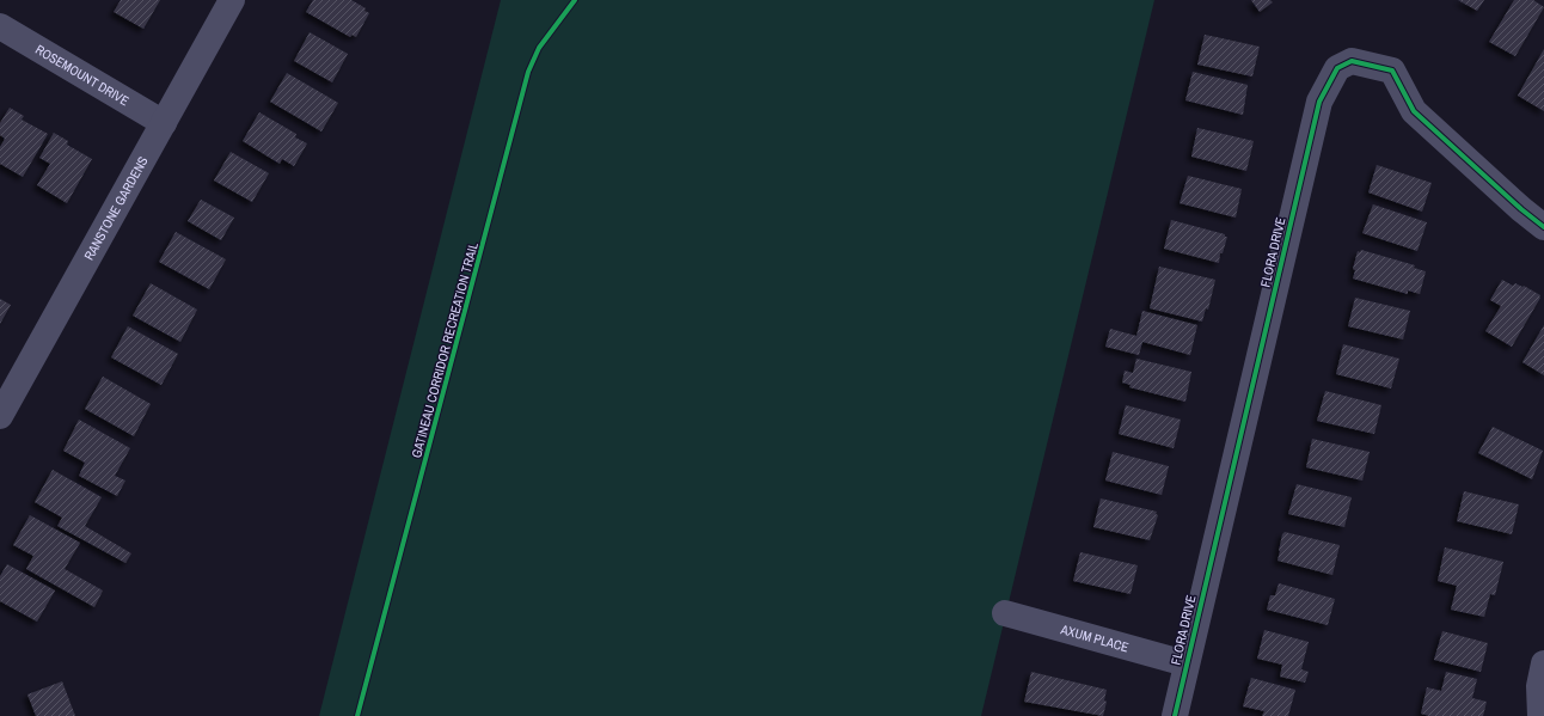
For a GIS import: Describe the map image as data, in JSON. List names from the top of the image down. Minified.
{"streets":{"street":["ROSEMOUNT DRIVE","RANSTONE GARDENS","FLORA DRIVE","AXUM PLACE"],"cycle path":["GATINEAU CORRIDOR RECREATION TRAIL"]},"crossings":[["ROSEMOUNT DRIVE","RANSTONE GARDENS"],["FLORA DRIVE","AXUM PLACE"]]}
